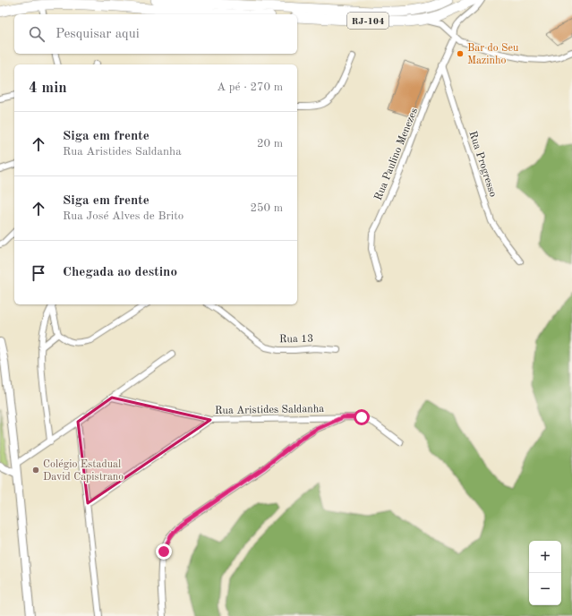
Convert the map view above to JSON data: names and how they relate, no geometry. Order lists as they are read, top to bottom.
{
  "streets": {
    "highway": ["RJ-104"],
    "street": [
      "Rua Paulino Menezes",
      "Rua Progresso",
      "Rua 13",
      "Rua Aristides Saldanha"
    ]
  },
  "crossings": [
    ["Rua Paulino Menezes", "Rua Progresso"]
  ],
  "places": ["Bar do Seu Mazinho", "Colégio Estadual David Capistrano"],
  "page": {
    "search": "Pesquisar aqui",
    "heading": ["4 min", "A pé · 270 m"],
    "list": [
      ["Siga em frente", "Rua Aristides Saldanha", "20 m"],
      ["Siga em frente", "Rua José Alves de Brito", "250 m"],
      "Chegada ao destino"
    ],
    "map_buttons": ["+", "−"]
  }
}
